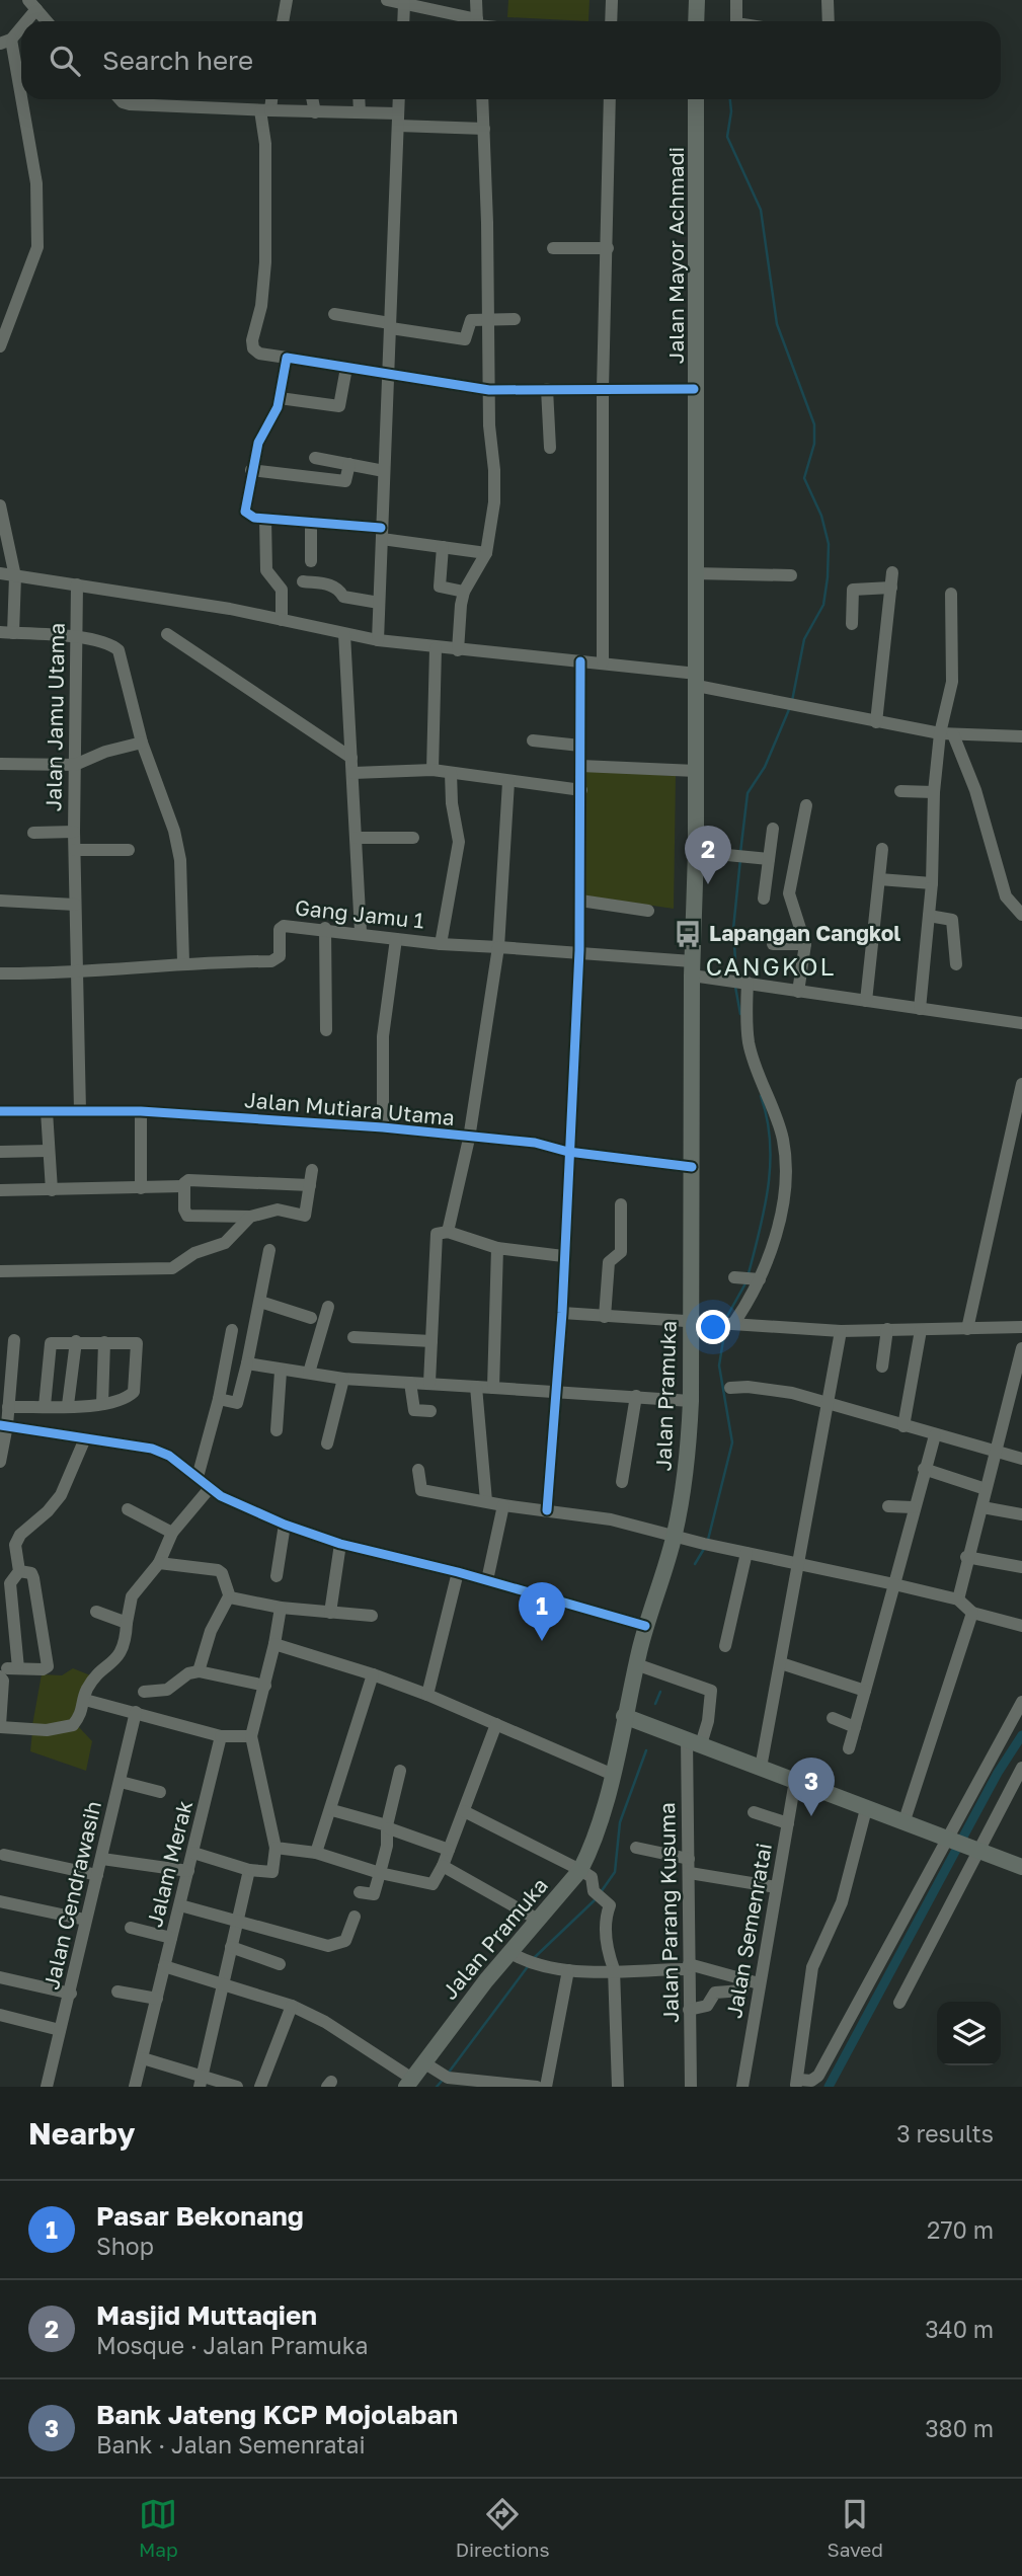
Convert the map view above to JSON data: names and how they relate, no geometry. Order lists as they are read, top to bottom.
{
  "streets": {
    "main road": ["Jalan Mayor Achmadi", "Jalan Pramuka"],
    "street": [
      "Jalan Jamu Utama",
      "Gang Jamu 1",
      "Jalan Mutiara Utama",
      "Jalam Merak",
      "Jalan Cendrawasih",
      "Jalan Parang Kusuma",
      "Jalan Semenratai"
    ]
  },
  "crossings": [
    ["Jalan Mayor Achmadi", "Jalan Pramuka"],
    ["Jalan Jamu Utama", "Gang Jamu 1"],
    ["Jalan Jamu Utama", "Jalan Mutiara Utama"],
    ["Gang Jamu 1", "Jalan Pramuka"],
    ["Jalan Mutiara Utama", "Jalan Pramuka"],
    ["Jalan Pramuka", "Jalan Parang Kusuma"]
  ],
  "districts": ["CANGKOL"],
  "places": {
    "bus stop": ["Lapangan Cangkol"]
  },
  "page": {
    "search": "Search here",
    "pins": ["2", "1", "3"],
    "heading": ["Nearby", "3 results"],
    "list": [
      {
        "mark": "1",
        "name": "Pasar Bekonang",
        "note": "Shop",
        "value": "270 m"
      },
      {
        "mark": "2",
        "name": "Masjid Muttaqien",
        "note": "Mosque · Jalan Pramuka",
        "value": "340 m"
      },
      {
        "mark": "3",
        "name": "Bank Jateng KCP Mojolaban",
        "note": "Bank · Jalan Semenratai",
        "value": "380 m"
      }
    ],
    "nav": ["Map", "Directions", "Saved"]
  }
}
